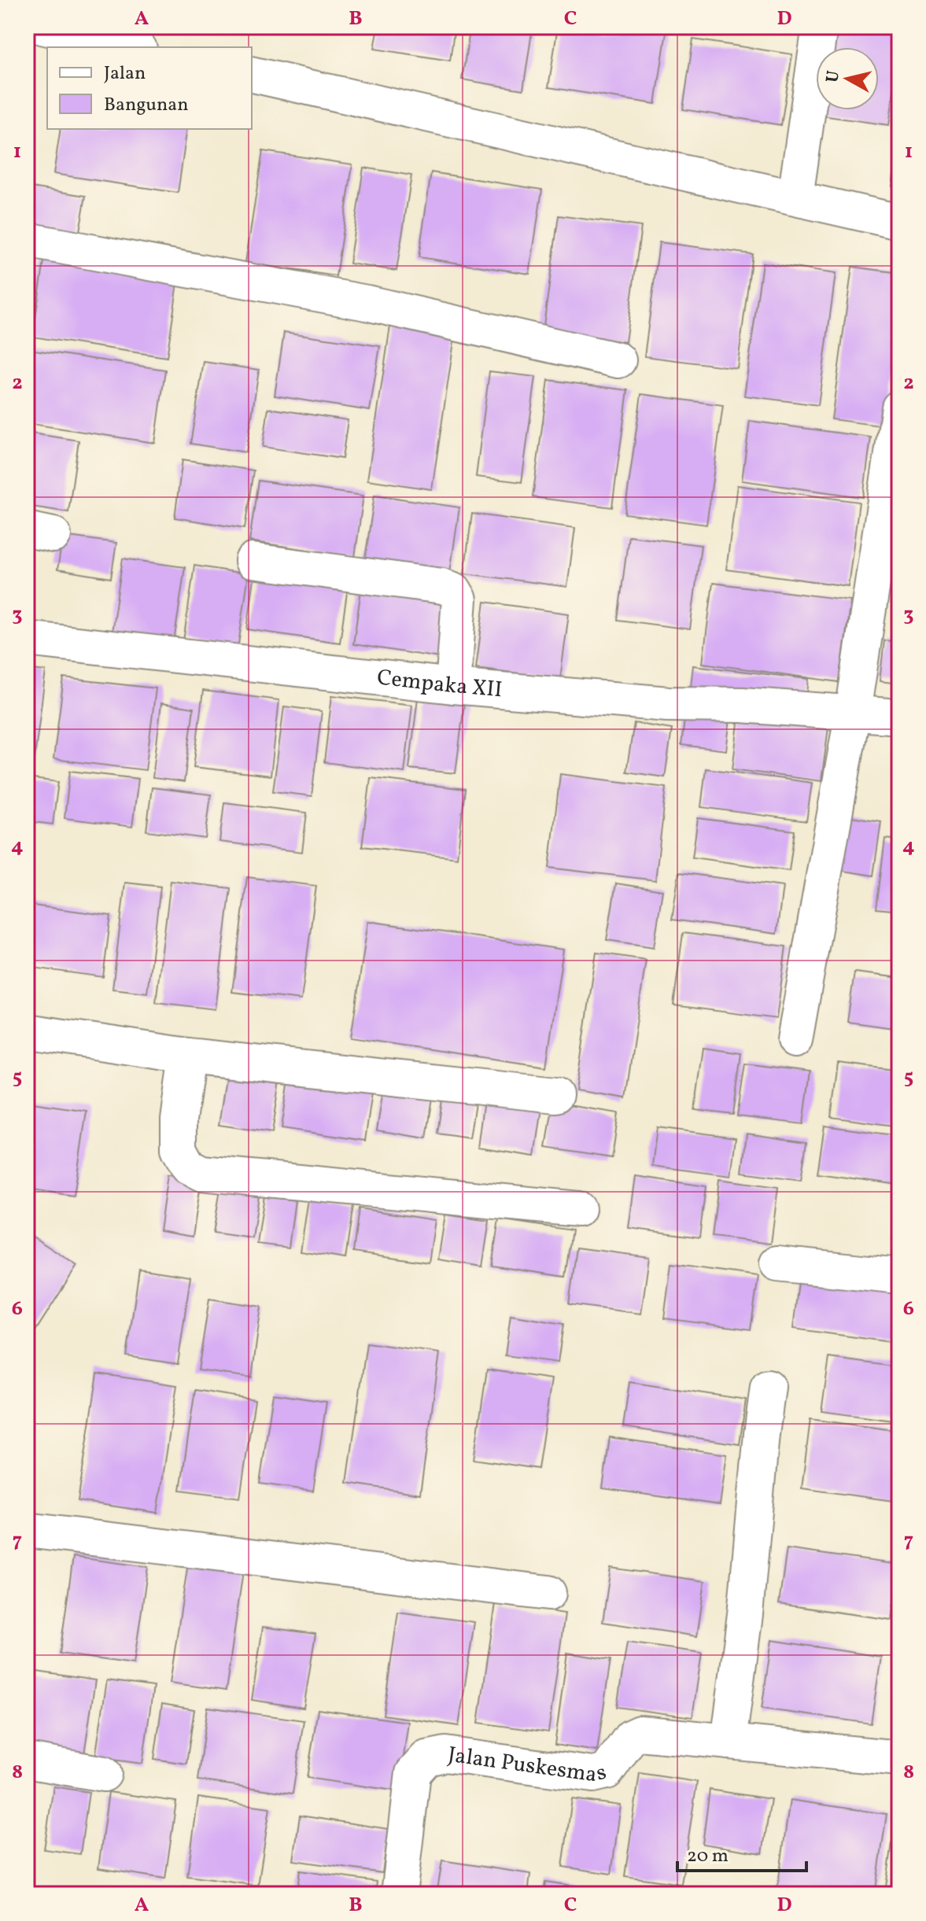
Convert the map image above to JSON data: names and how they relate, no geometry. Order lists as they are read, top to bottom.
{
  "streets": {
    "street": ["Cempaka XII", "Jalan Puskesmas"]
  },
  "legend": ["Jalan", "Bangunan"],
  "scale_bar": "20 m",
  "north": "left",
  "grid": {
    "columns": [
      "A",
      "B",
      "C",
      "D"
    ],
    "rows": [
      "1",
      "2",
      "3",
      "4",
      "5",
      "6",
      "7",
      "8"
    ]
  }
}
